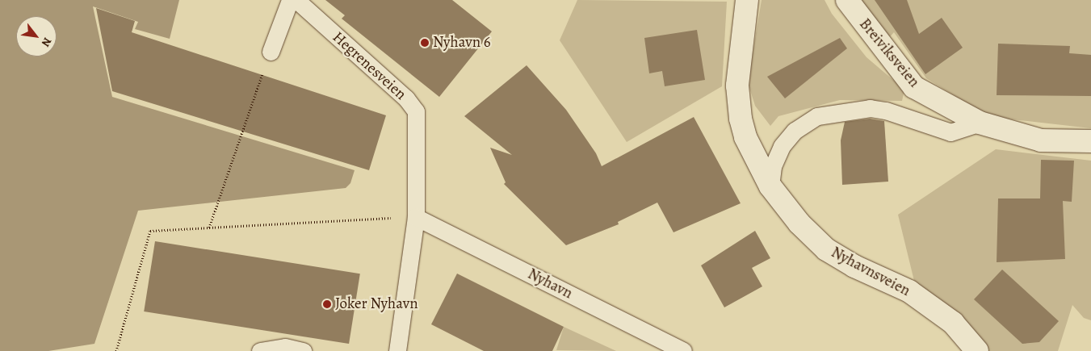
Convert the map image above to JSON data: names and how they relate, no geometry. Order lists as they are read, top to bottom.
{
  "streets": {
    "street": ["Breiviksveien", "Nyhavnsveien"],
    "lane": ["Hegrenesveien", "Nyhavn"]
  },
  "crossings": [
    ["Hegrenesveien", "Nyhavn"]
  ],
  "places": ["Nyhavn 6", "Joker Nyhavn"],
  "north": "bottom right"
}
